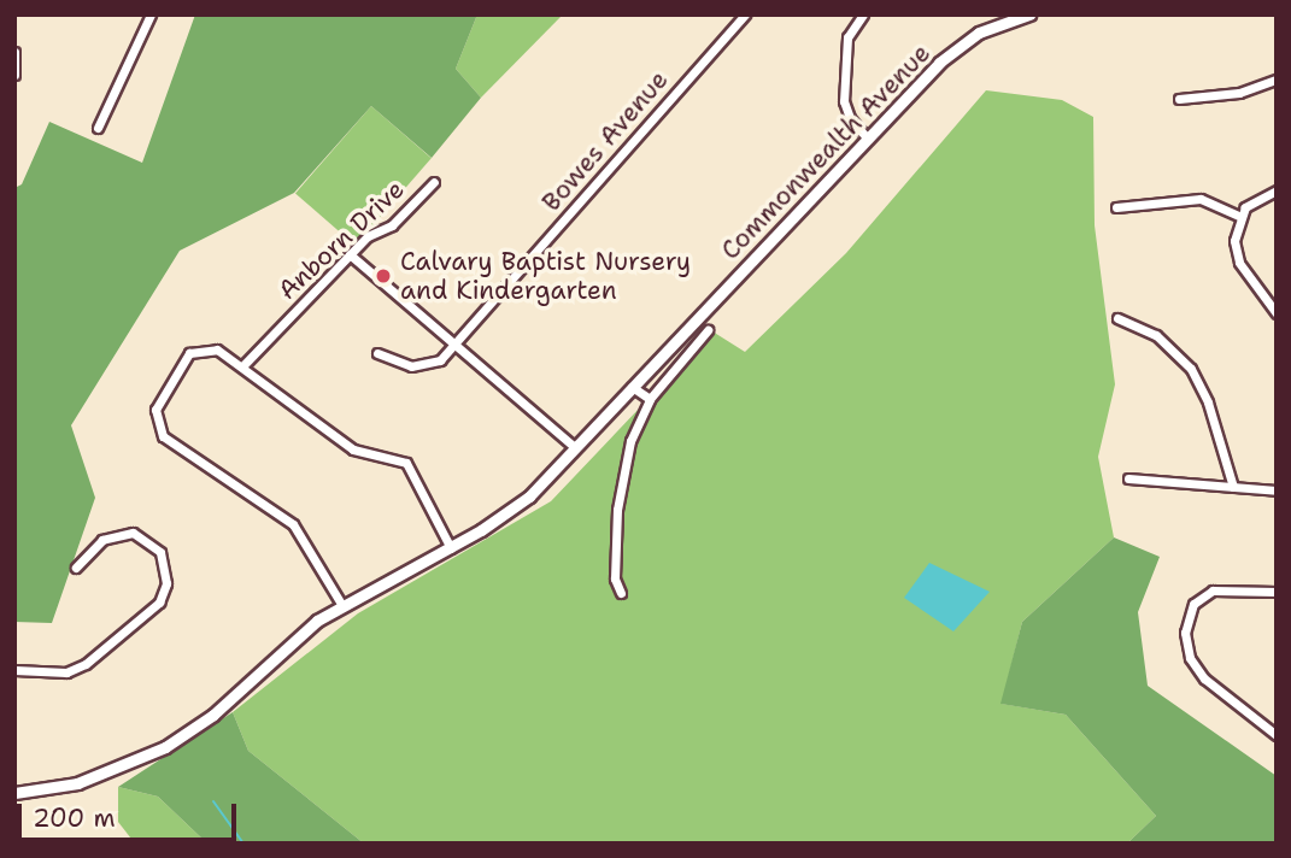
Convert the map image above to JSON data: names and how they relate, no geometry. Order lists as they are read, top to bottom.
{
  "streets": {
    "street": ["Bowes Avenue", "Commonwealth Avenue", "Anborn Drive"]
  },
  "places": ["Calvary Baptist Nursery and Kindergarten"],
  "scale_bar": "200 m"
}
